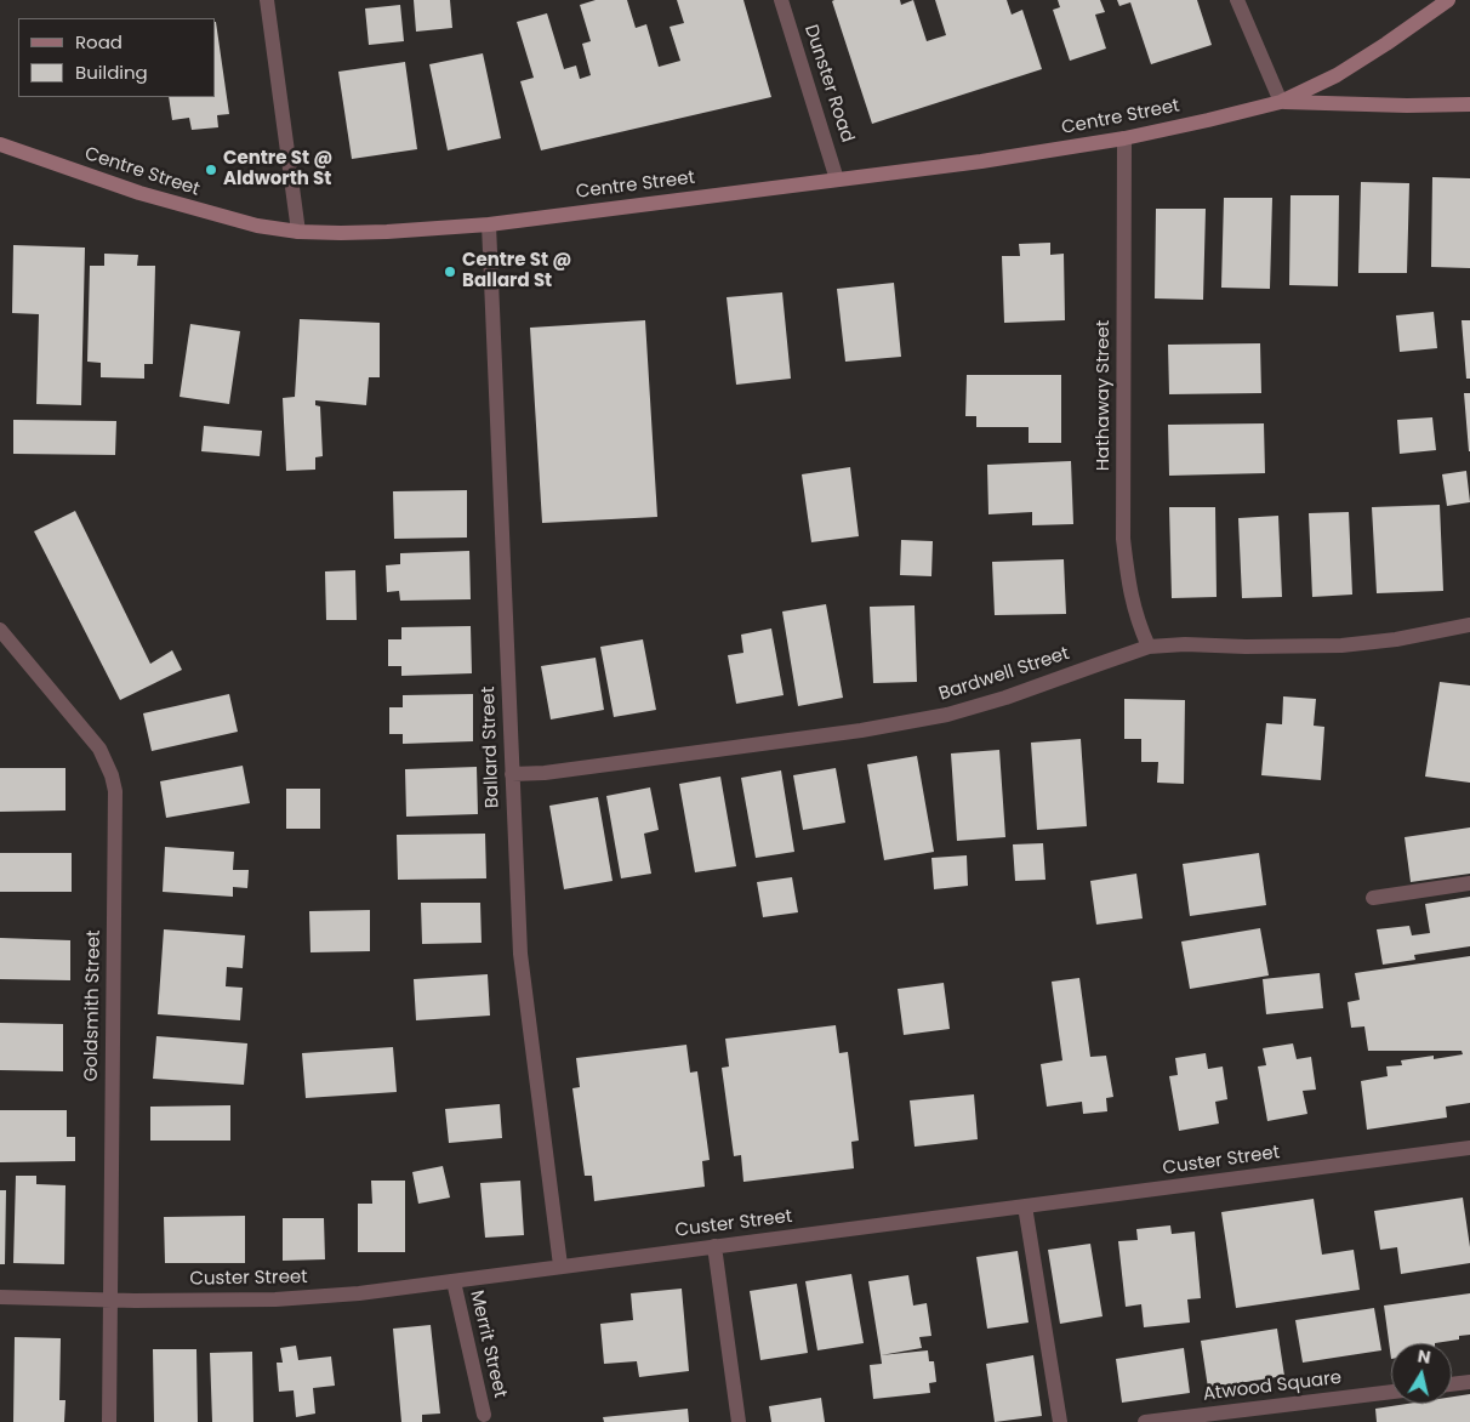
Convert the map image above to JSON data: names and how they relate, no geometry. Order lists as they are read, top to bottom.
{
  "streets": {
    "main road": ["Centre Street"],
    "street": [
      "Dunster Road",
      "Hathaway Street",
      "Bardwell Street",
      "Ballard Street",
      "Goldsmith Street",
      "Custer Street",
      "Merrit Street",
      "Atwood Square"
    ]
  },
  "crossings": [
    ["Dunster Road", "Centre Street"],
    ["Centre Street", "Hathaway Street"],
    ["Centre Street", "Ballard Street"],
    ["Hathaway Street", "Bardwell Street"],
    ["Bardwell Street", "Ballard Street"],
    ["Ballard Street", "Custer Street"],
    ["Goldsmith Street", "Custer Street"],
    ["Custer Street", "Merrit Street"]
  ],
  "places": ["Centre St @ Aldworth St", "Centre St @ Ballard St"],
  "legend": ["Road", "Building"],
  "north": "top"
}
